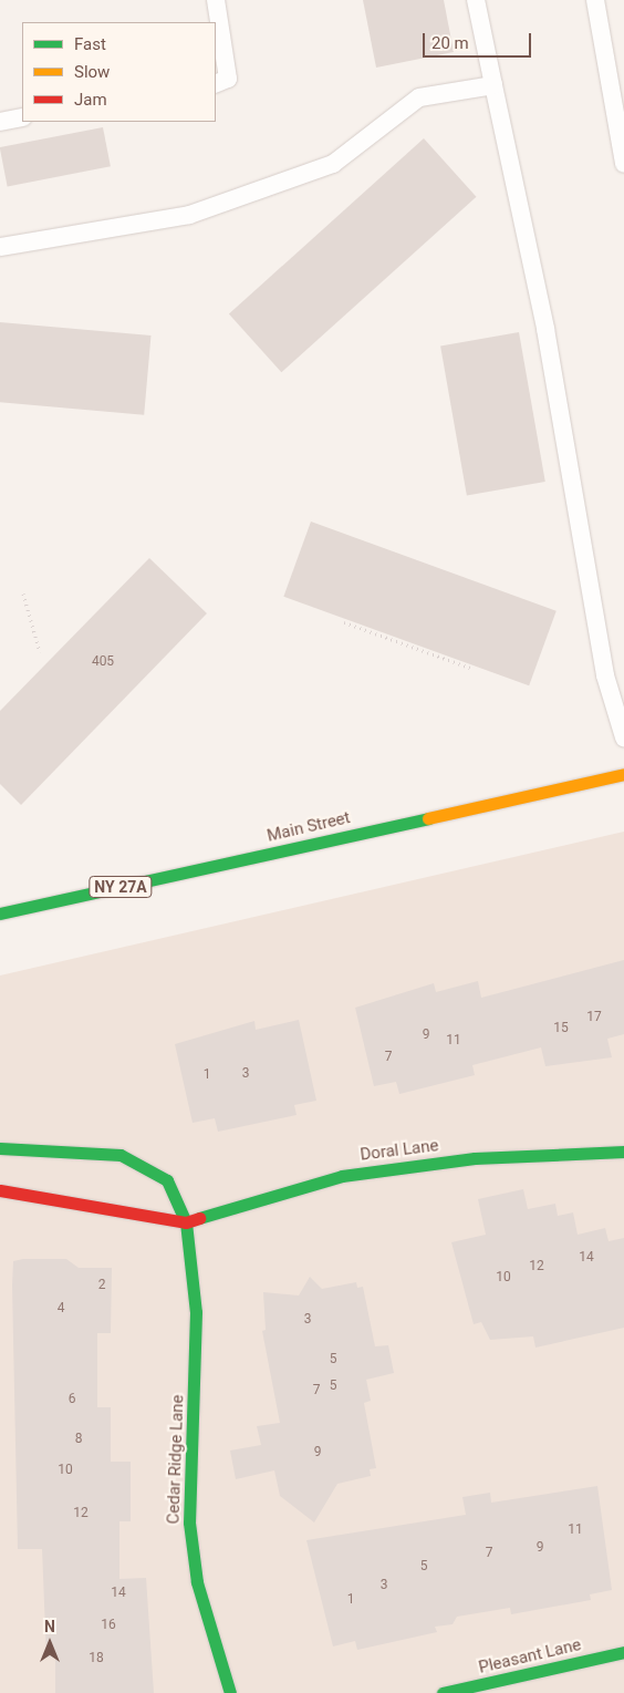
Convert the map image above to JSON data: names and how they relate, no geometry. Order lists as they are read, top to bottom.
{
  "streets": {
    "street": [
      "Main Street",
      "NY 27A",
      "Doral Lane",
      "Cedar Ridge Lane",
      "Pleasant Lane"
    ]
  },
  "crossings": [
    ["Doral Lane", "Cedar Ridge Lane"]
  ],
  "house_numbers": [
    "405",
    "17",
    "15",
    "9",
    "11",
    "7",
    "3",
    "1",
    "14",
    "12",
    "10",
    "2",
    "4",
    "3",
    "5",
    "5",
    "7",
    "6",
    "8",
    "9",
    "10",
    "12",
    "11",
    "9",
    "7",
    "5",
    "3",
    "14",
    "1",
    "16",
    "18"
  ],
  "legend": ["Fast", "Slow", "Jam"],
  "scale_bar": "20 m",
  "north": "top"
}
